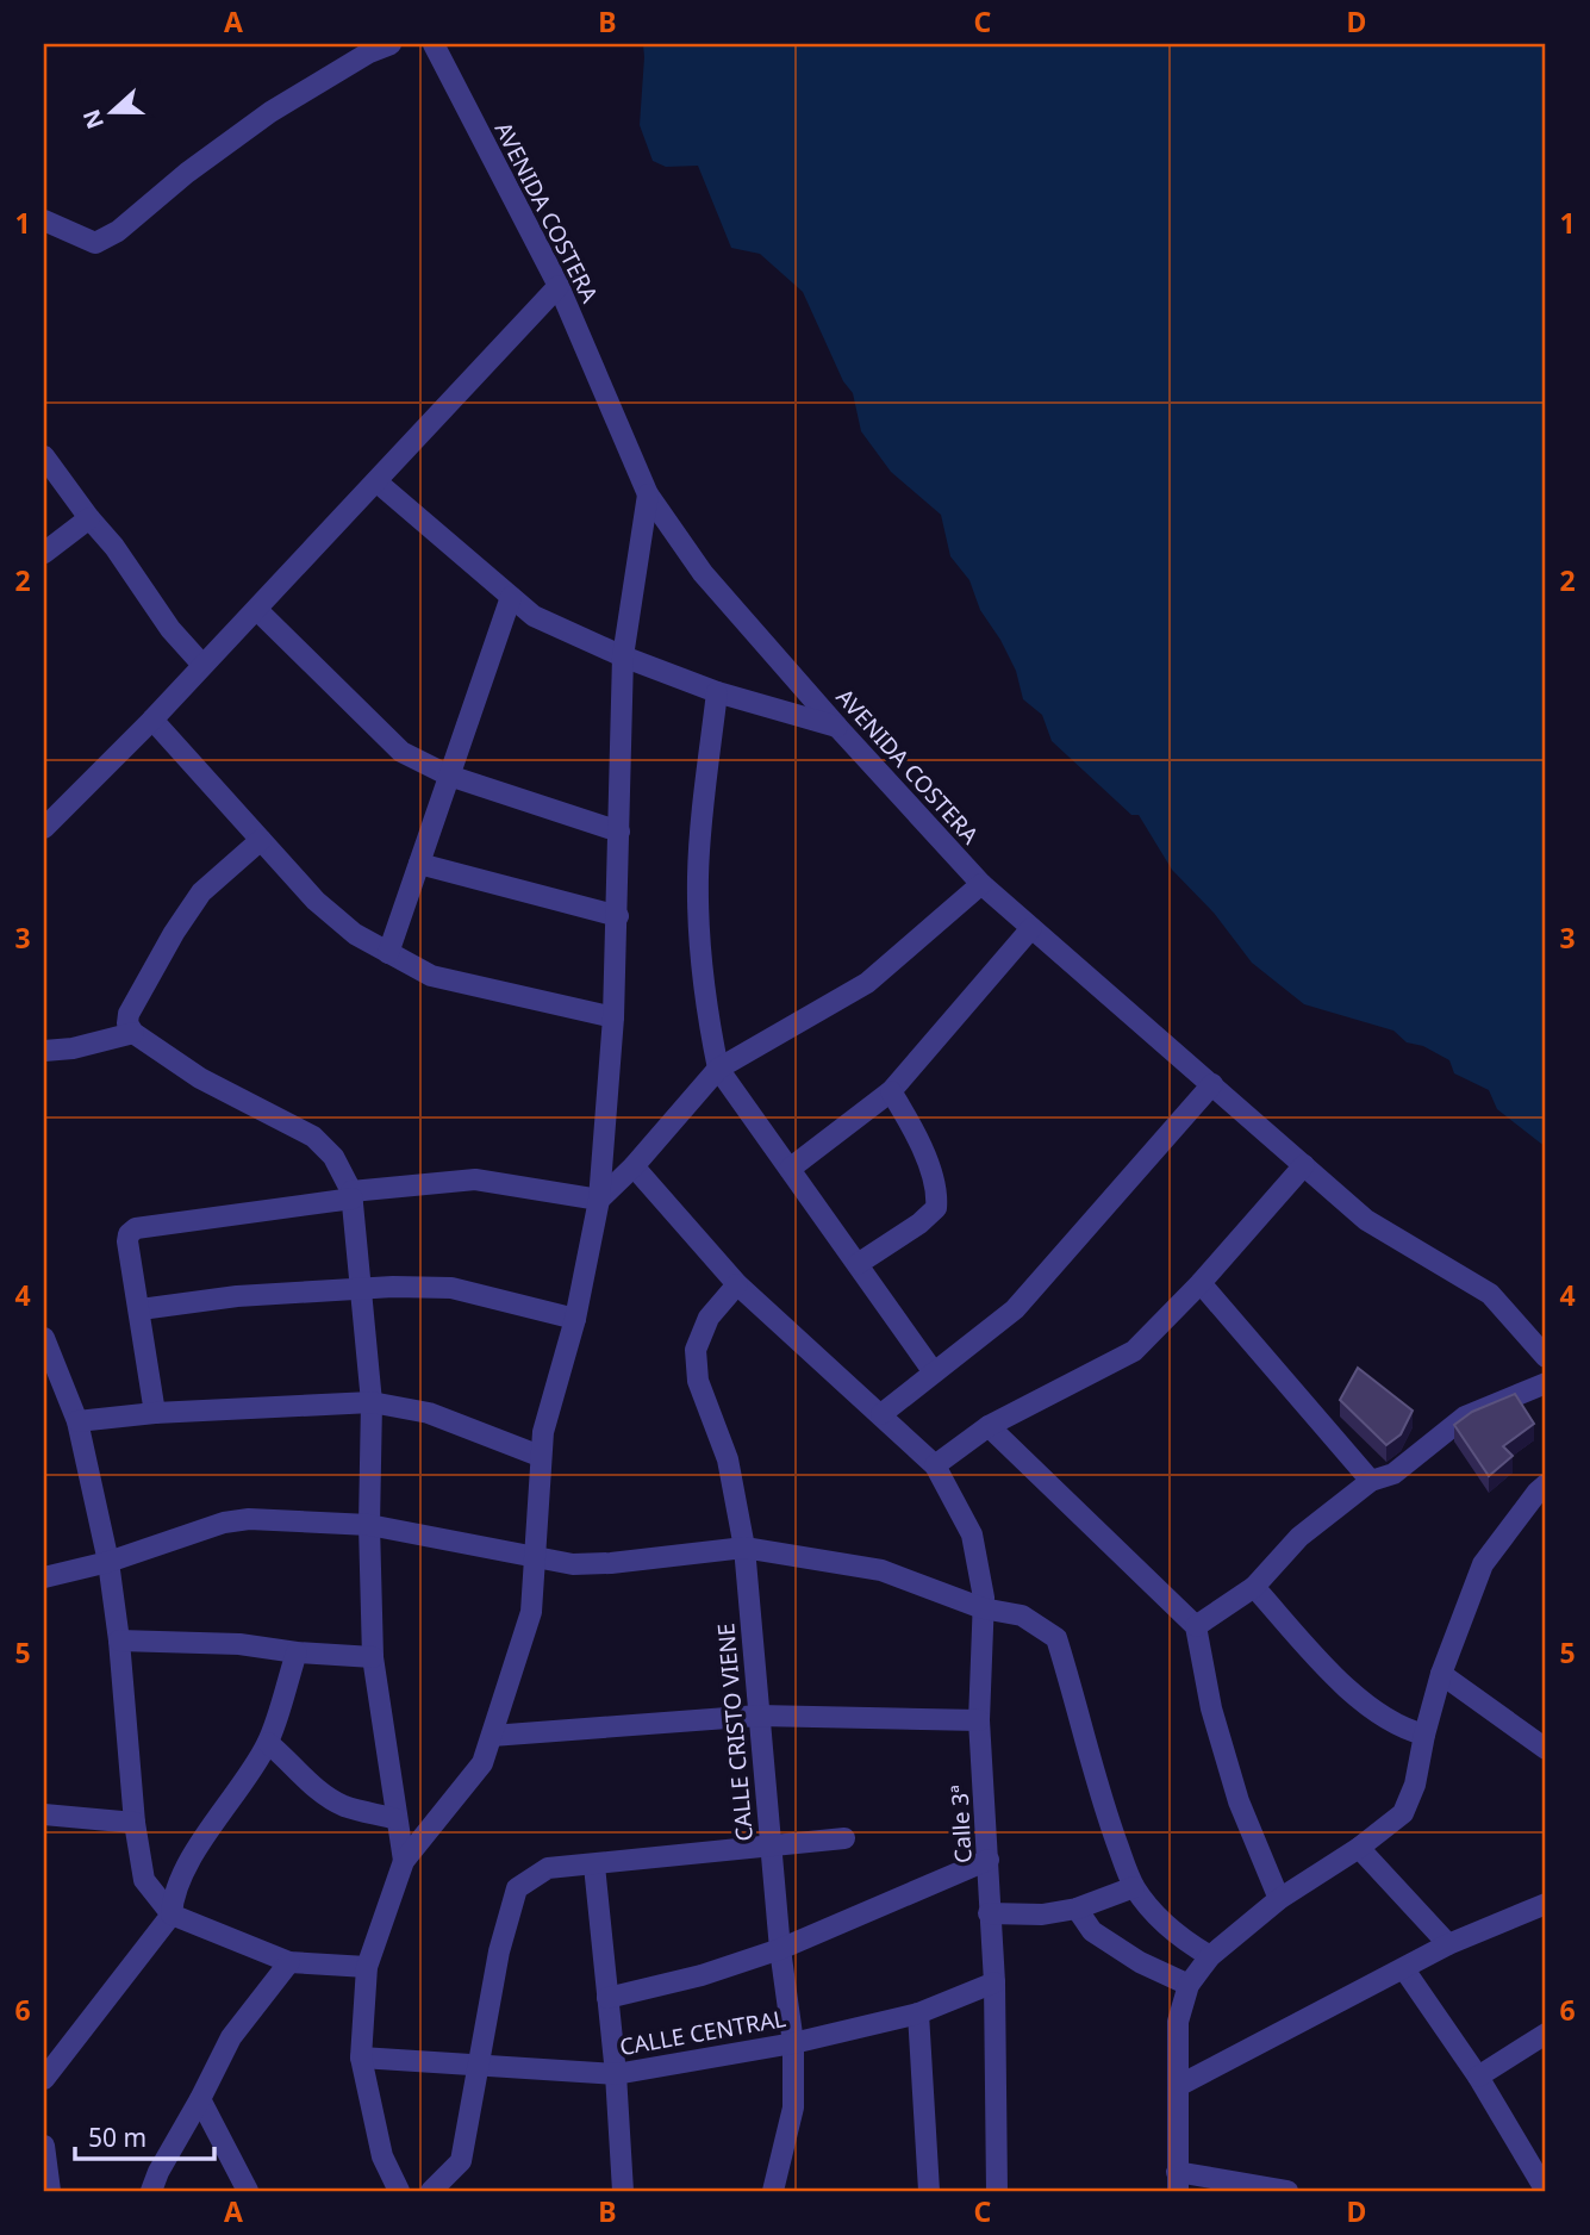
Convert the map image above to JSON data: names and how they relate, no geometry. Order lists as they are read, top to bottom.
{
  "streets": {
    "street": [
      "AVENIDA COSTERA",
      "CALLE CRISTO VIENE",
      "Calle 3ª",
      "CALLE CENTRAL"
    ]
  },
  "crossings": [
    ["CALLE CRISTO VIENE", "Calle 3ª"],
    ["CALLE CRISTO VIENE", "CALLE CENTRAL"],
    ["Calle 3ª", "CALLE CENTRAL"]
  ],
  "scale_bar": "50 m",
  "north": "left",
  "grid": {
    "columns": [
      "A",
      "B",
      "C",
      "D"
    ],
    "rows": [
      "1",
      "2",
      "3",
      "4",
      "5",
      "6"
    ]
  }
}
